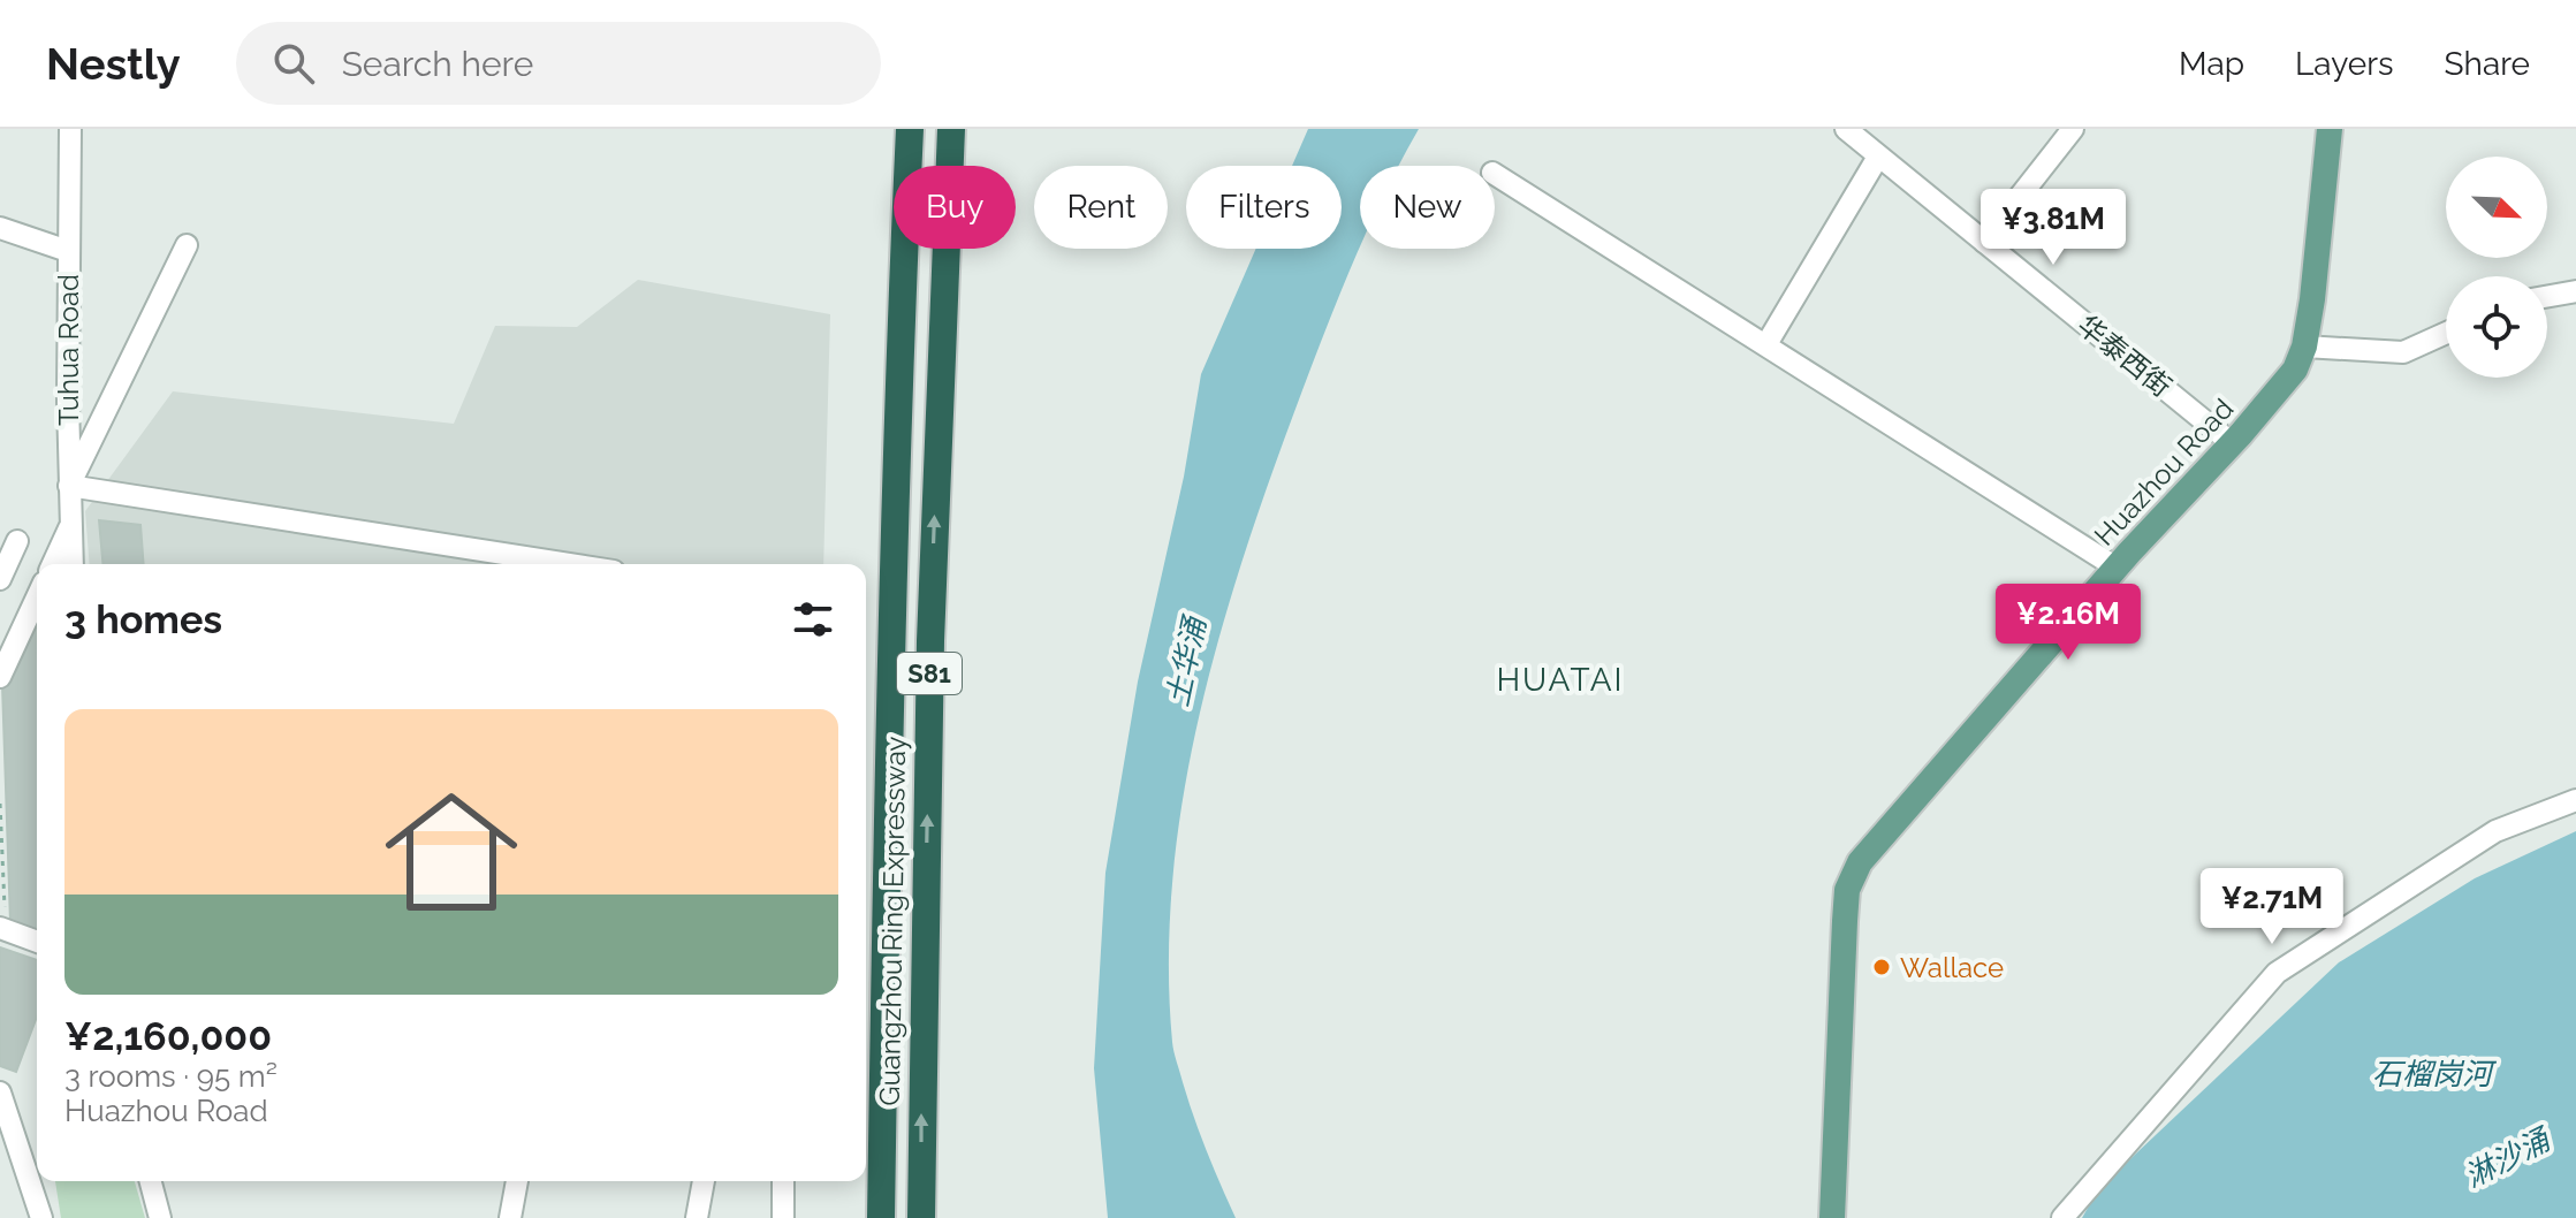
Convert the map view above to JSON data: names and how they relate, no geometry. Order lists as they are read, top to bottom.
{
  "streets": {
    "highway": ["S81", "Guangzhou Ring Expressway"],
    "main road": ["Huazhou Road"],
    "street": ["Tuhua Road", "华泰西街"]
  },
  "crossings": [
    ["华泰西街", "Huazhou Road"]
  ],
  "districts": ["HUATAI"],
  "water": ["土华涌", "石榴岗河", "淋沙涌"],
  "places": ["Wallace"],
  "north": "bottom right",
  "page": {
    "header": "Nestly",
    "search": "Search here",
    "nav": ["Map", "Layers", "Share"],
    "chip": [
      "Buy",
      "Rent",
      "Filters",
      "New"
    ],
    "price": ["¥3.81M", "¥2.16M", "¥2.71M"],
    "heading": "3 homes",
    "list": [
      {
        "name": "¥2,160,000",
        "note": "3 rooms · 95 m² · Huazhou Road"
      }
    ]
  }
}
